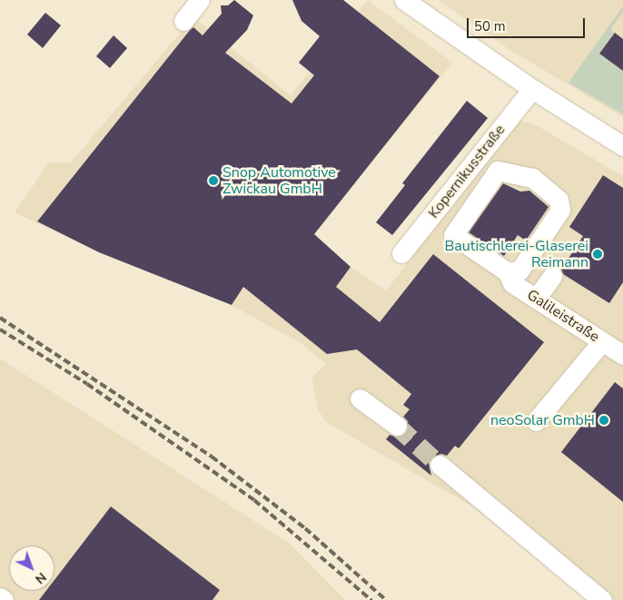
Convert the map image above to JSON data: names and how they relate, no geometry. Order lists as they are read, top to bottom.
{
  "streets": {
    "street": ["Kopernikusstraße", "Galileistraße"]
  },
  "places": ["Snop Automotive Zwickau GmbH", "Bautischlerei-Glaserei Reimann", "neoSolar GmbH"],
  "scale_bar": "50 m",
  "north": "bottom right"
}
